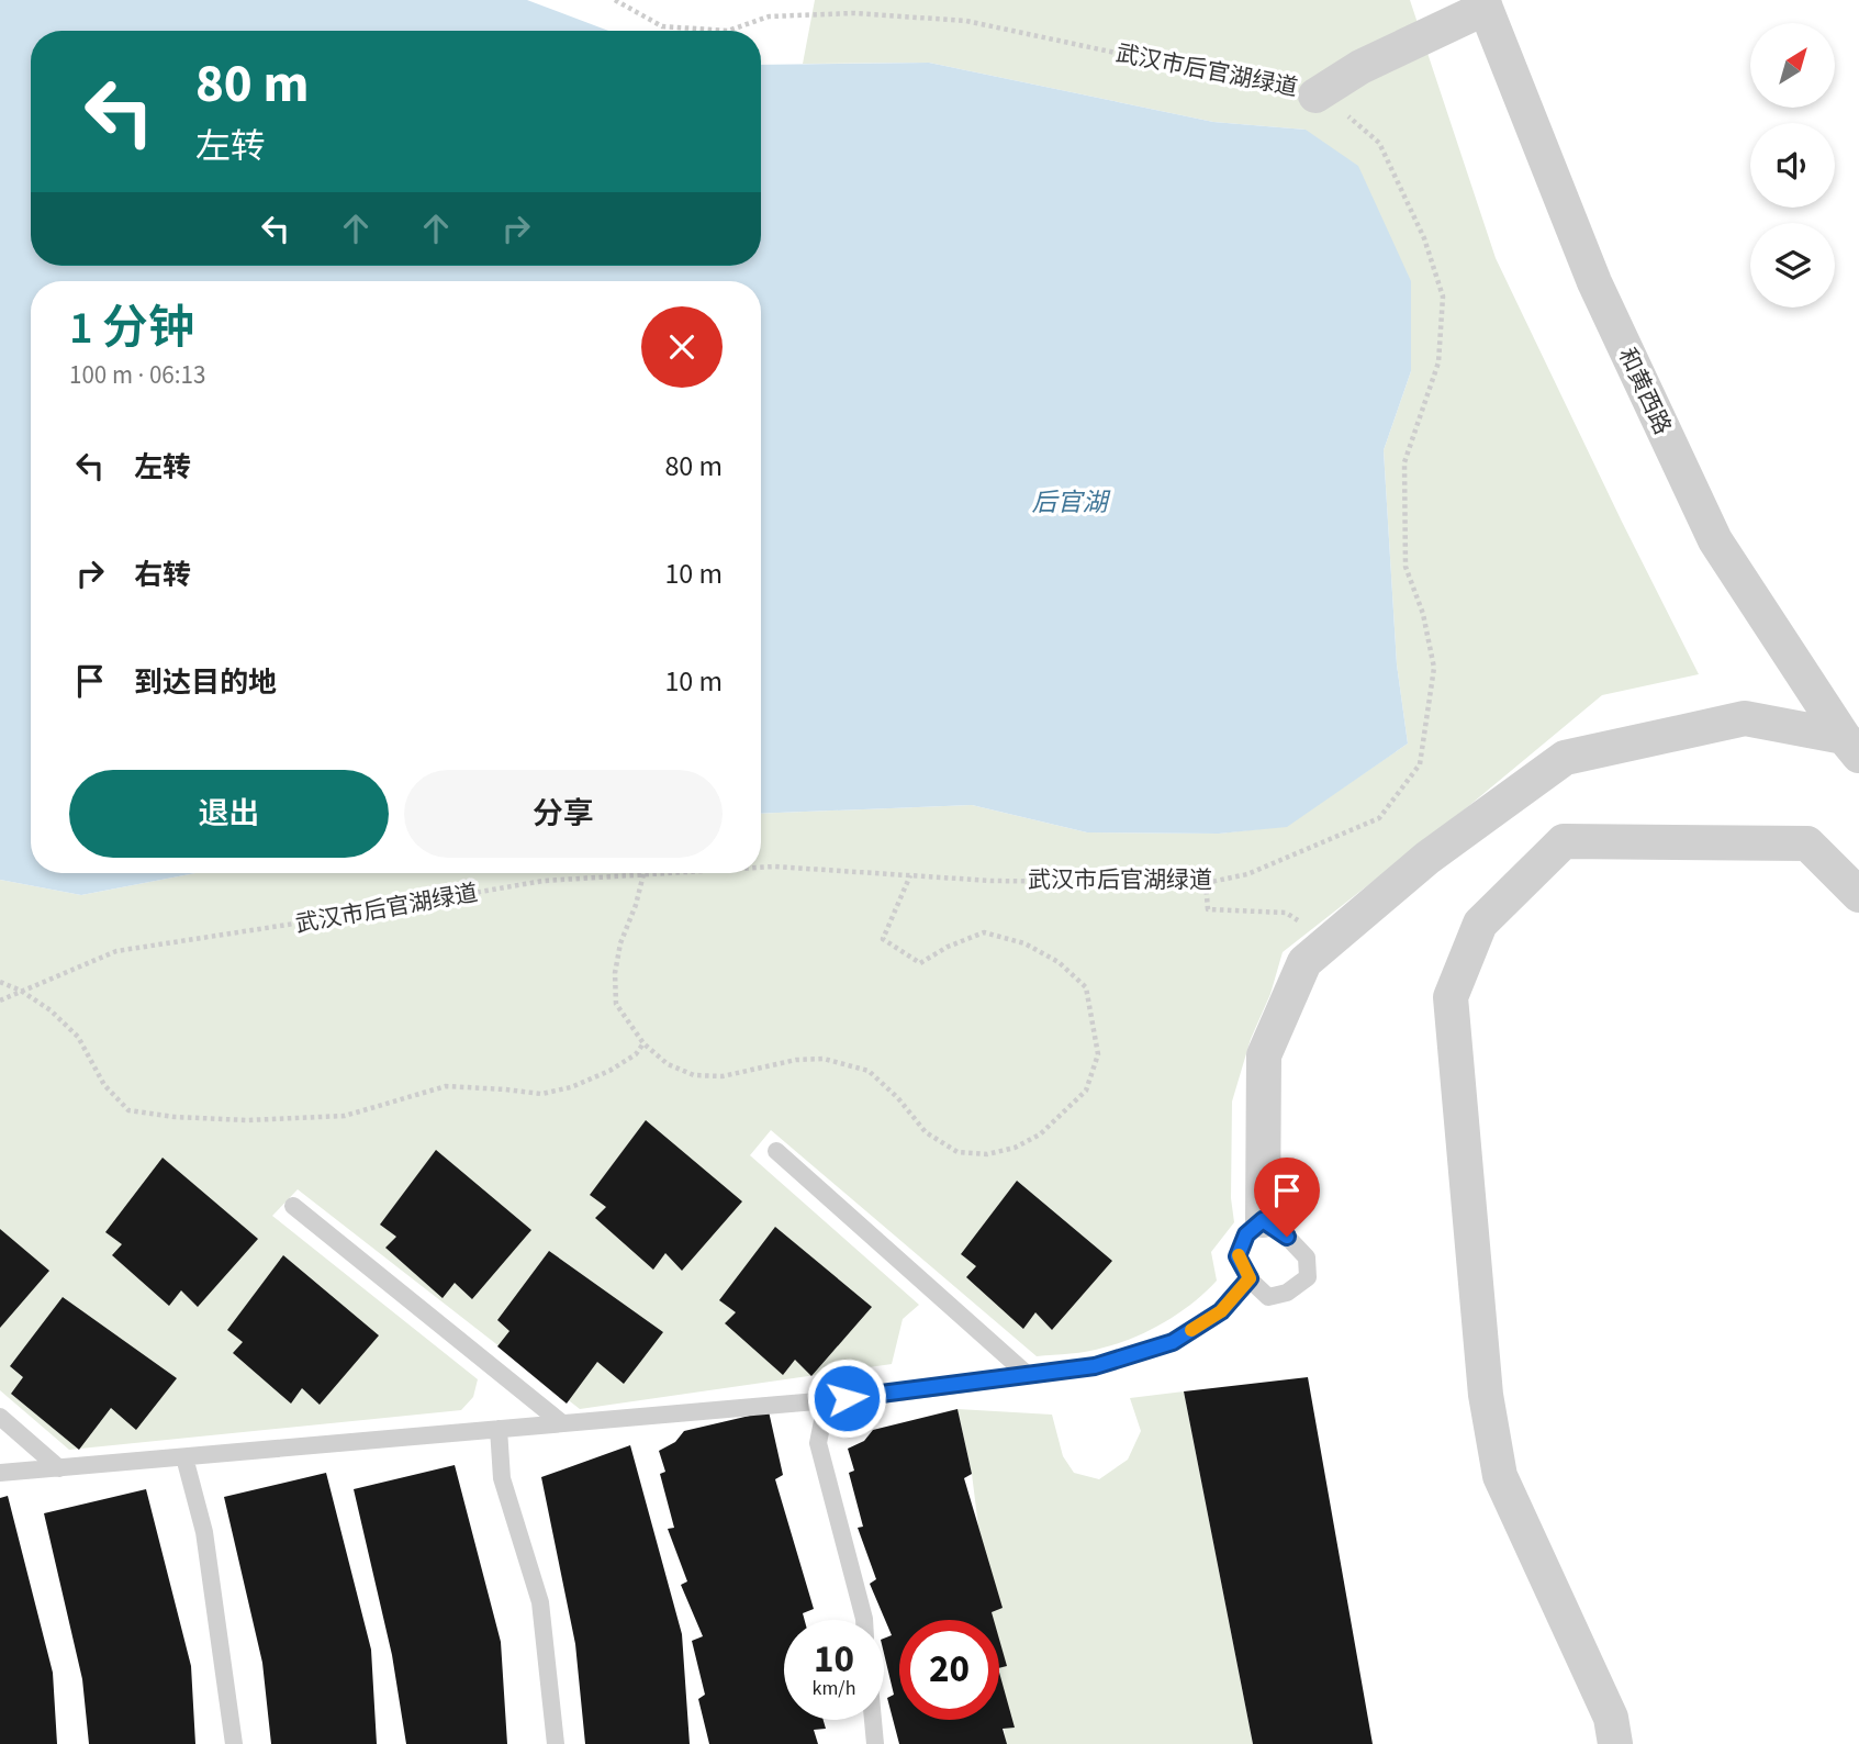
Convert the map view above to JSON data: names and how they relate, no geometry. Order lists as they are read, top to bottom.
{
  "streets": {
    "street": ["和黄西路"],
    "path": ["武汉市后官湖绿道"]
  },
  "water": ["后官湖"],
  "north": "top right",
  "page": {
    "turn": ["80 m", "左转"],
    "heading": ["1 分钟", "100 m · 06:13"],
    "list": [
      {
        "name": "左转",
        "value": "80 m"
      },
      {
        "name": "右转",
        "value": "10 m"
      },
      {
        "name": "到达目的地",
        "value": "10 m"
      }
    ],
    "buttons": ["退出", "分享"],
    "speed": "10 km/h",
    "limit": "20"
  }
}
